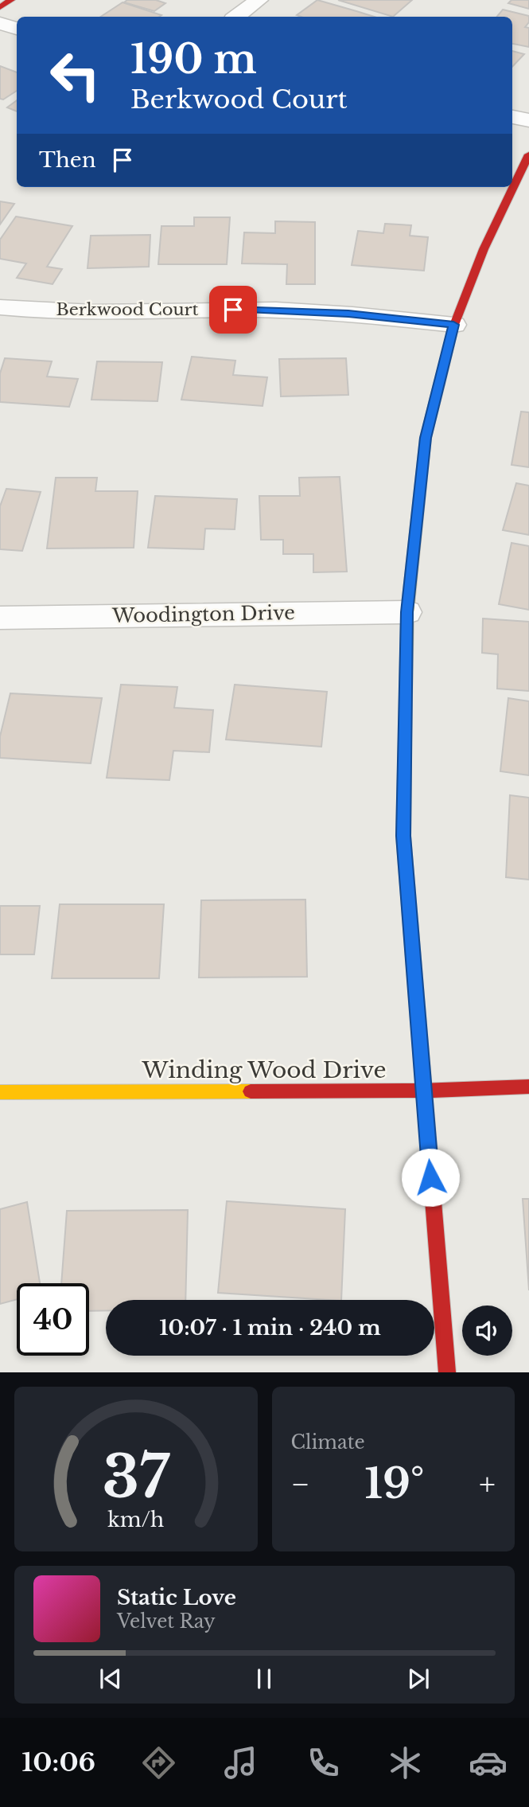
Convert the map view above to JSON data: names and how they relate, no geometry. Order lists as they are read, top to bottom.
{
  "streets": {
    "street": ["Berkwood Court", "Woodington Drive", "Winding Wood Drive"]
  },
  "page": {
    "turn": ["190 m", "Berkwood Court"],
    "then": "Then",
    "limit": "40",
    "trip": "10:07 · 1 min · 240 m",
    "tile": "Climate",
    "heat": ["−", "19°", "+"],
    "song": ["Static Love", "Velvet Ray"],
    "tabs": "10:06",
    "gauge": ["37", "km/h"]
  }
}
